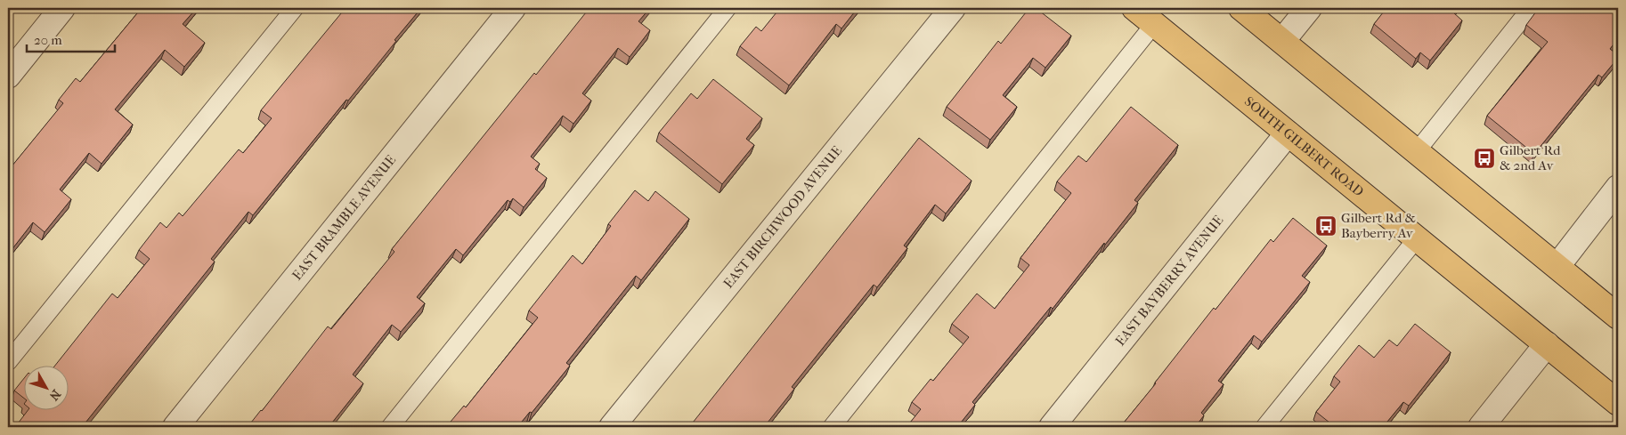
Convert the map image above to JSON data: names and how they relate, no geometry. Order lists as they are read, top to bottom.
{
  "streets": {
    "main road": ["SOUTH GILBERT ROAD"],
    "street": ["EAST BRAMBLE AVENUE", "EAST BIRCHWOOD AVENUE", "EAST BAYBERRY AVENUE"]
  },
  "crossings": [
    ["SOUTH GILBERT ROAD", "EAST BAYBERRY AVENUE"]
  ],
  "places": {
    "bus stop": ["Gilbert Rd & 2nd Av", "Gilbert Rd & Bayberry Av"]
  },
  "scale_bar": "20 m",
  "north": "bottom right"
}
